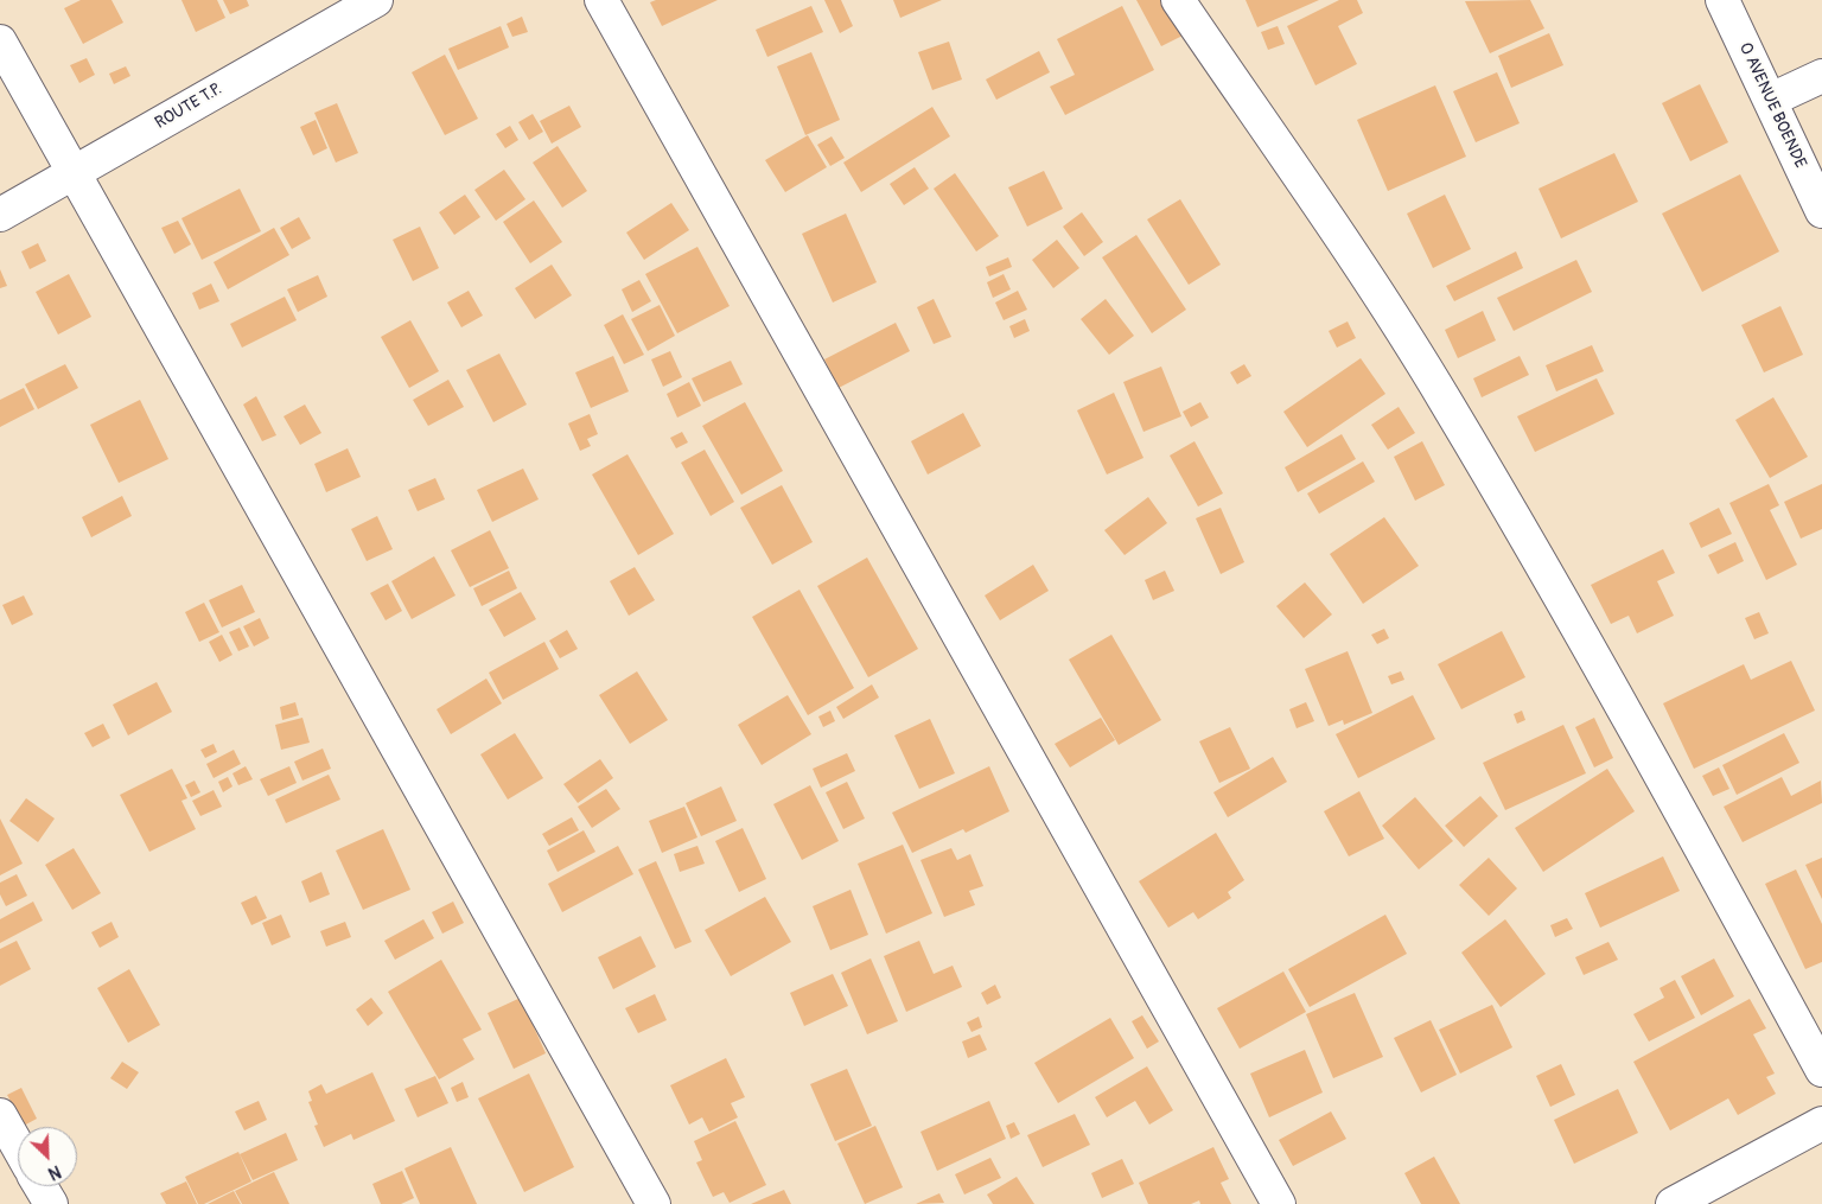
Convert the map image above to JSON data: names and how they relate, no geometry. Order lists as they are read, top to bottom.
{
  "streets": {
    "street": ["0 AVENUE BOENDE", "ROUTE T.P."]
  },
  "north": "bottom right"
}
